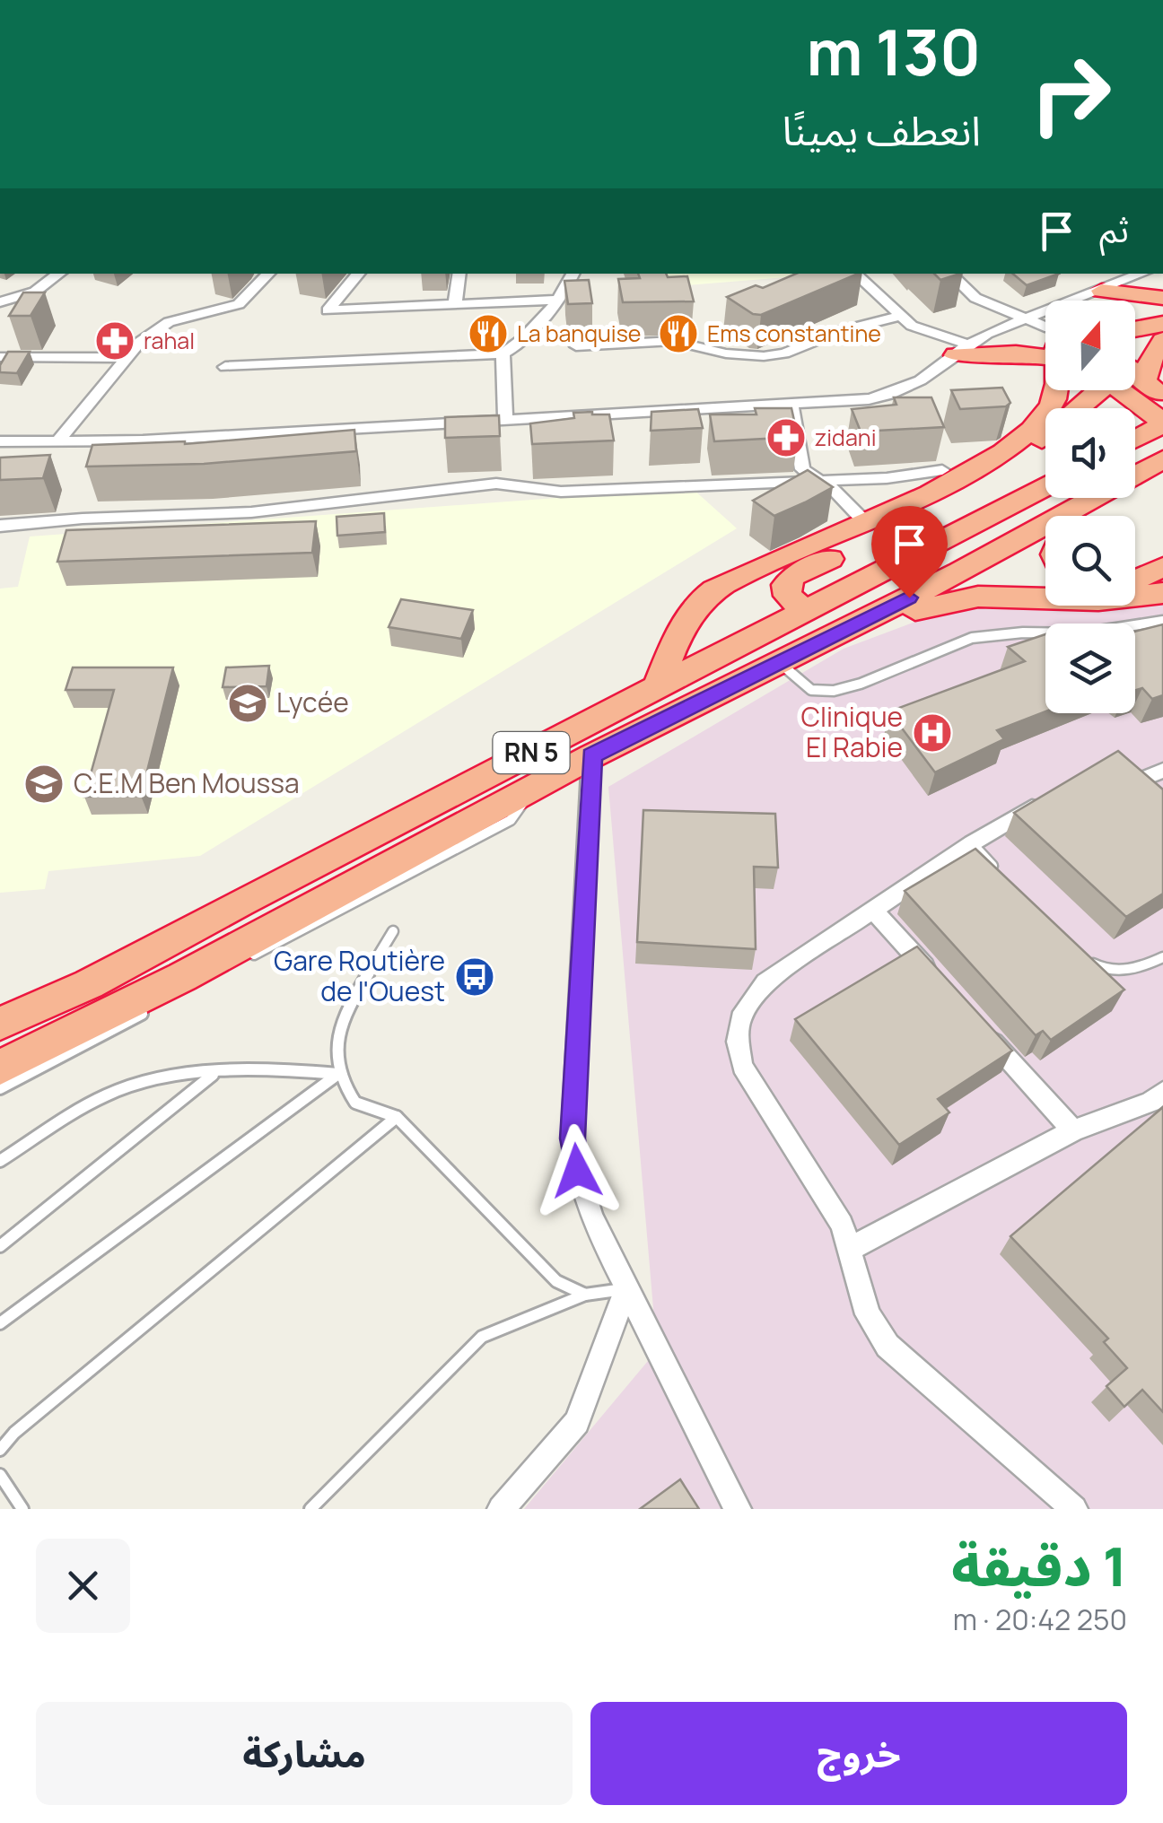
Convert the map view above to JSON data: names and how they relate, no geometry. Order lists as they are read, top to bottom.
{
  "streets": {
    "highway": ["RN 5"]
  },
  "places": {
    "restaurant": ["La banquise", "Ems constantine"],
    "pharmacy": ["rahal", "zidani"],
    "school or university": ["Lycée", "C.E.M Ben Moussa"],
    "hospital": ["Clinique El Rabie"],
    "bus stop": ["Gare Routière de l'Ouest"]
  },
  "north": "top",
  "page": {
    "turn": ["130 m", "انعطف يمينًا"],
    "then": "ثم",
    "heading": ["1 دقيقة", "250 m · 20:42"],
    "buttons": ["خروج", "مشاركة"]
  }
}
